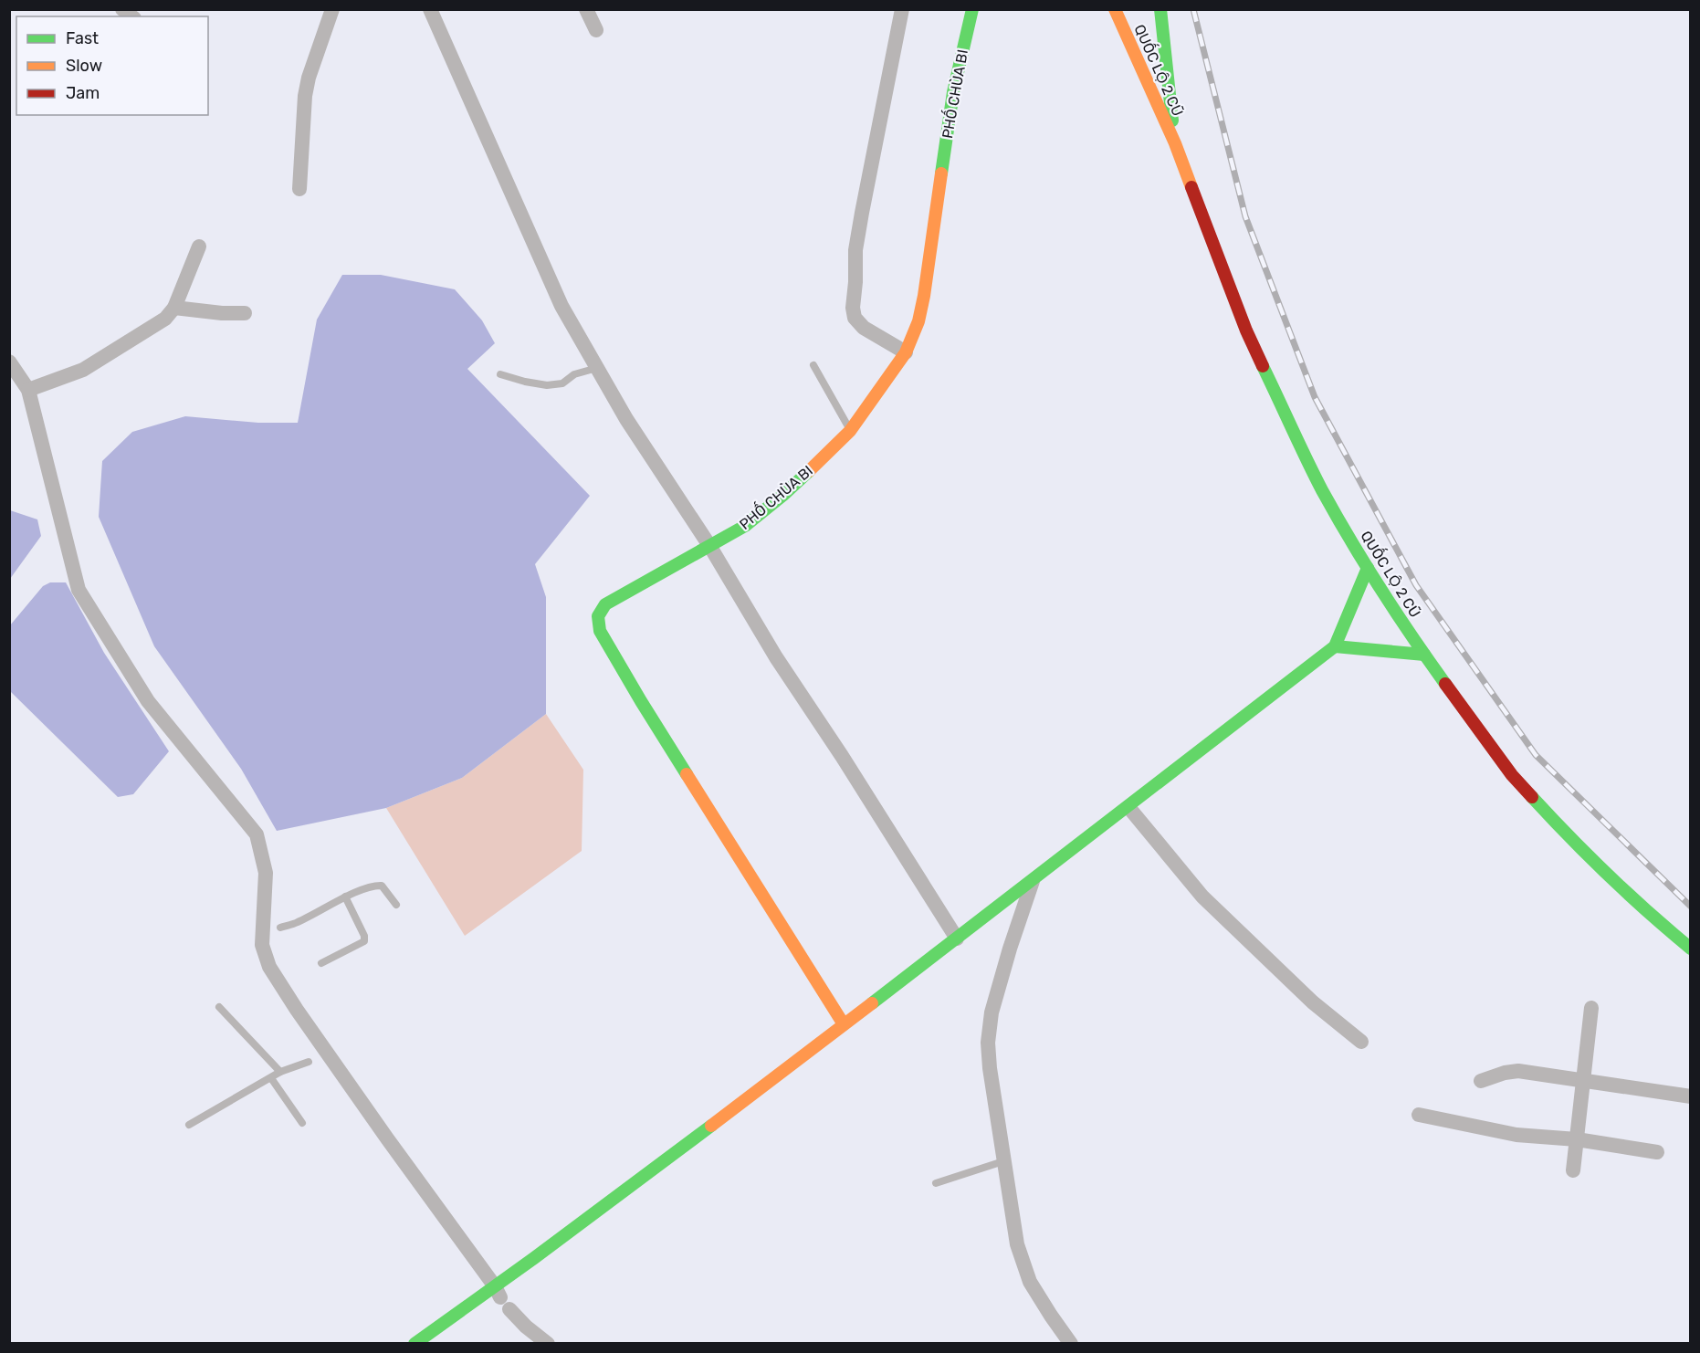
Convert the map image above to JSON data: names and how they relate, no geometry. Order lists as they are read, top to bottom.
{
  "streets": {
    "street": ["QUỐC LỘ 2 CŨ", "PHỐ CHÙA BI"]
  },
  "legend": ["Fast", "Slow", "Jam"]
}
